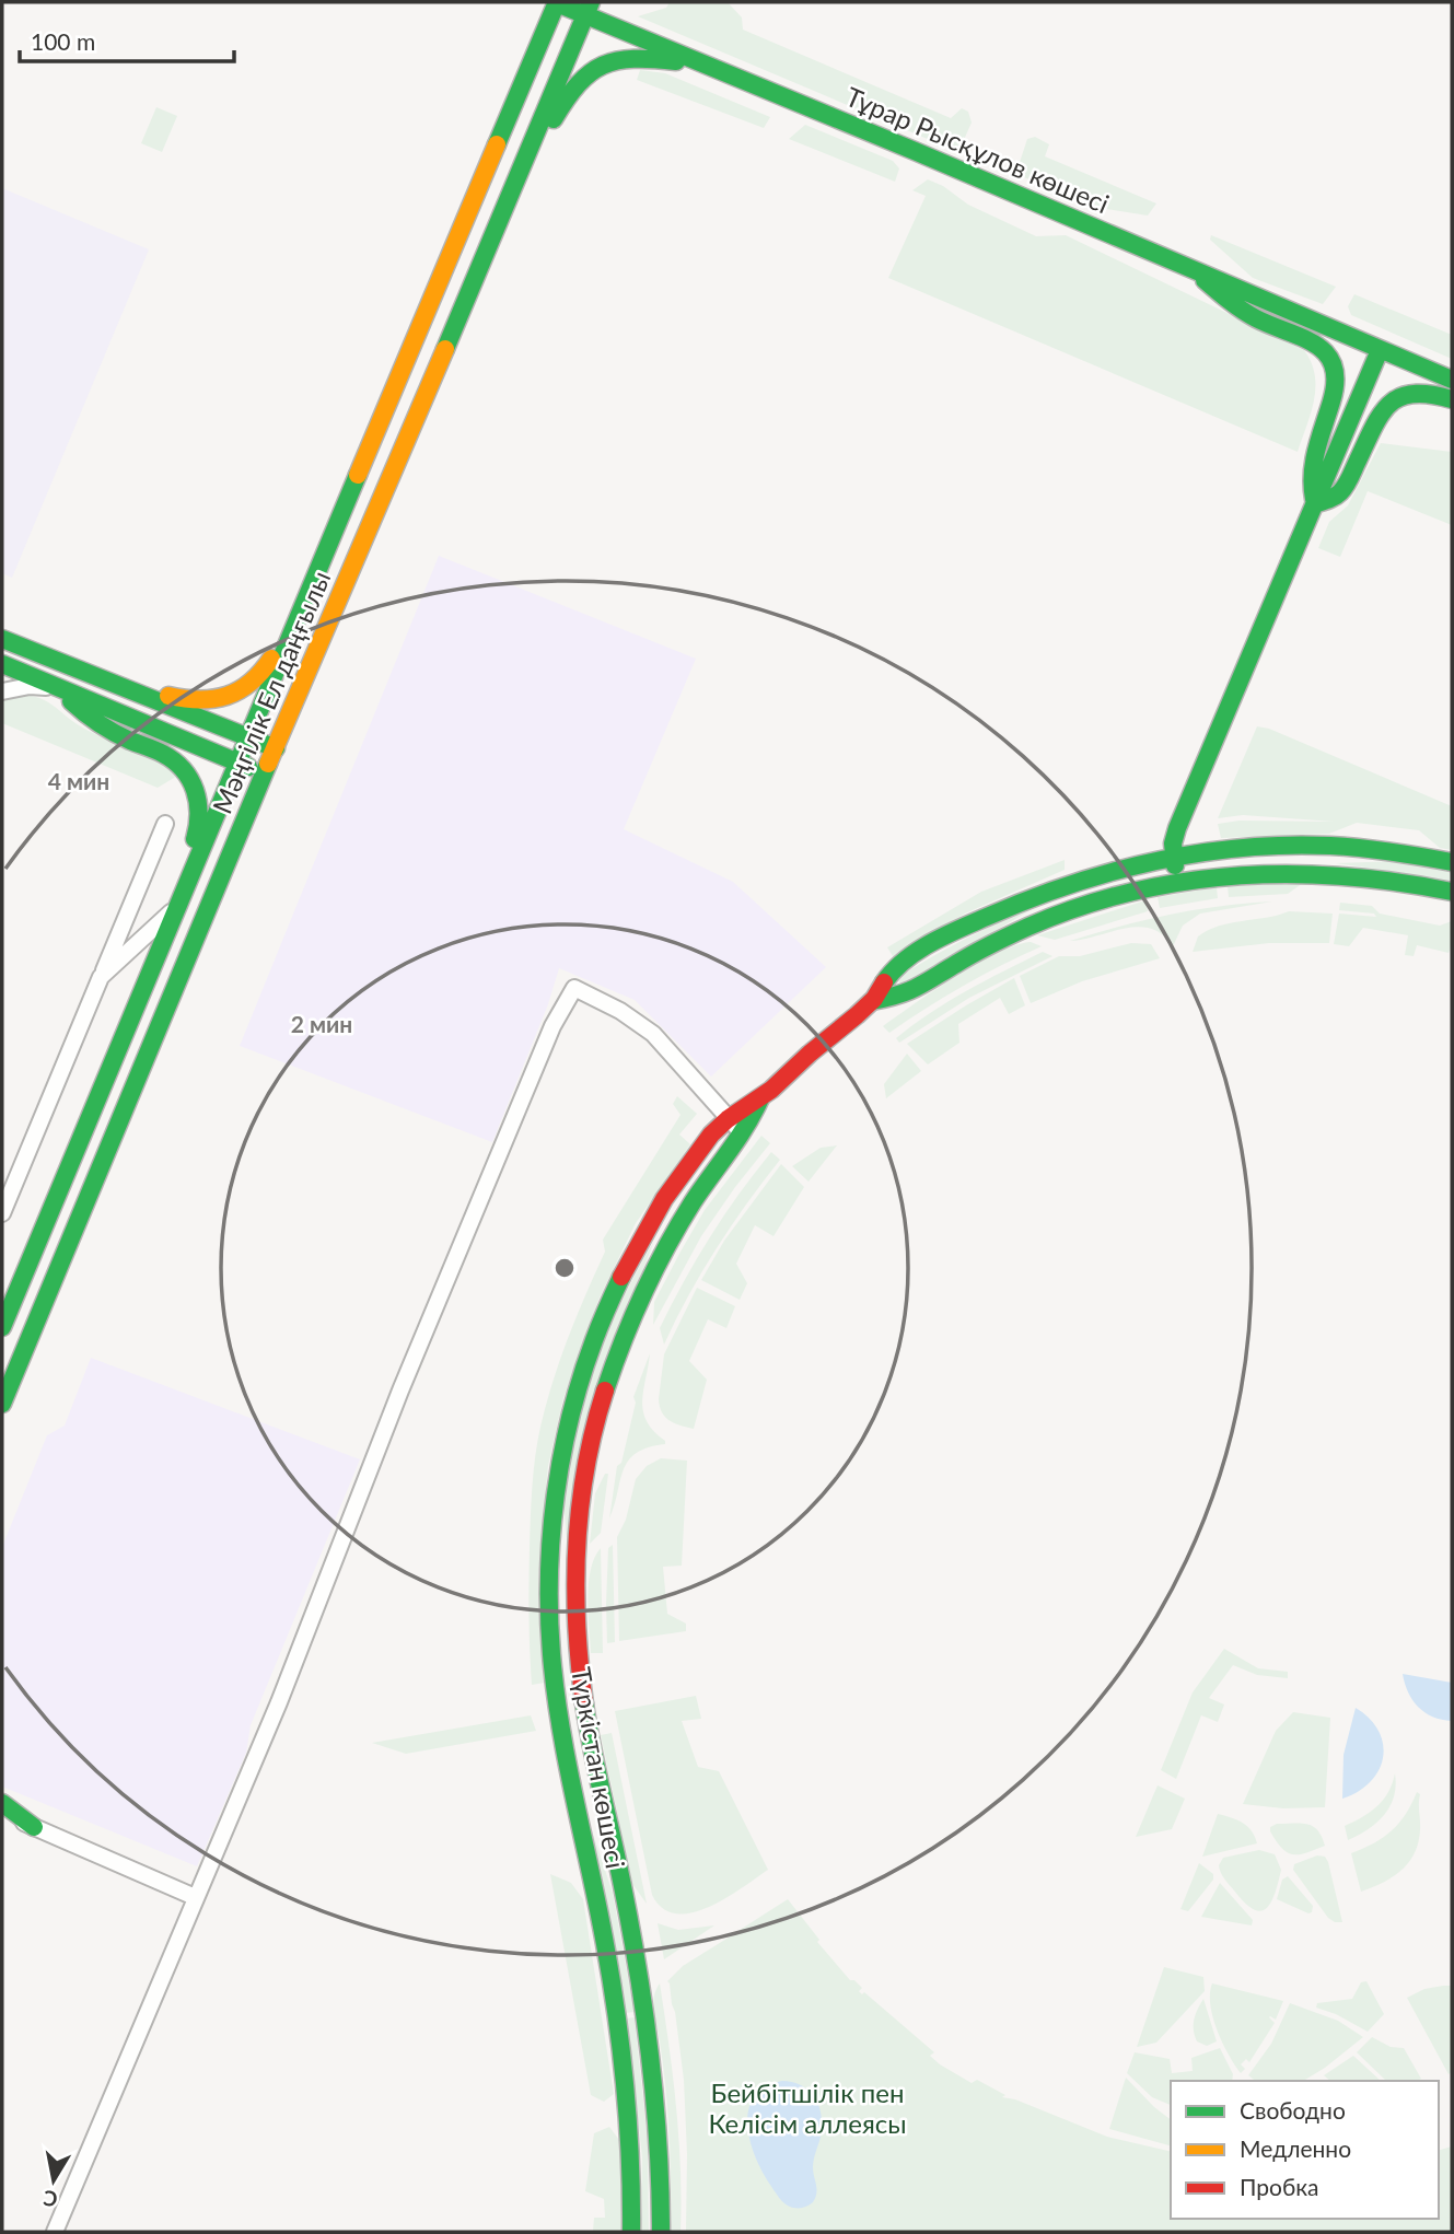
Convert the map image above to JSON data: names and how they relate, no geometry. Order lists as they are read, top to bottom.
{
  "streets": {
    "street": ["Тұрар Рысқұлов көшесі", "Мәңгілік Ел даңғылы", "Түркістан көшесі"]
  },
  "crossings": [
    ["Тұрар Рысқұлов көшесі", "Мәңгілік Ел даңғылы"]
  ],
  "parks": ["Бейбітшілік пен Келісім аллеясы"],
  "legend": ["Свободно", "Медленно", "Пробка"],
  "scale_bar": "100 m",
  "north": "bottom",
  "rings": ["4 мин", "2 мин"]
}
